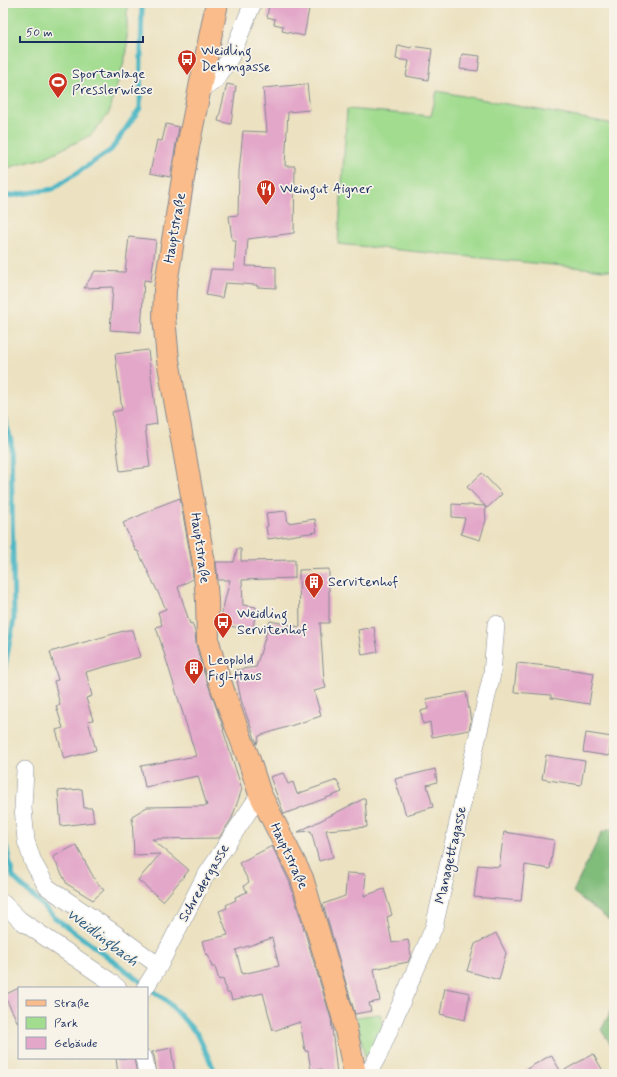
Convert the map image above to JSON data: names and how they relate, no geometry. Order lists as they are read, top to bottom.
{
  "streets": {
    "main road": ["Hauptstraße"],
    "street": ["Managettagasse", "Schredergasse"]
  },
  "crossings": [
    ["Hauptstraße", "Schredergasse"]
  ],
  "water": ["Weidlingbach"],
  "places": {
    "bus stop": ["Weidling Dehmgasse", "Weidling Servitenhof"],
    "sports": ["Sportanlage Presslerwiese"],
    "restaurant": ["Weingut Aigner"],
    "building": ["Servitenhof", "Leoplold Figl-Haus"]
  },
  "legend": ["Straße", "Park", "Gebäude"],
  "scale_bar": "50 m"
}
